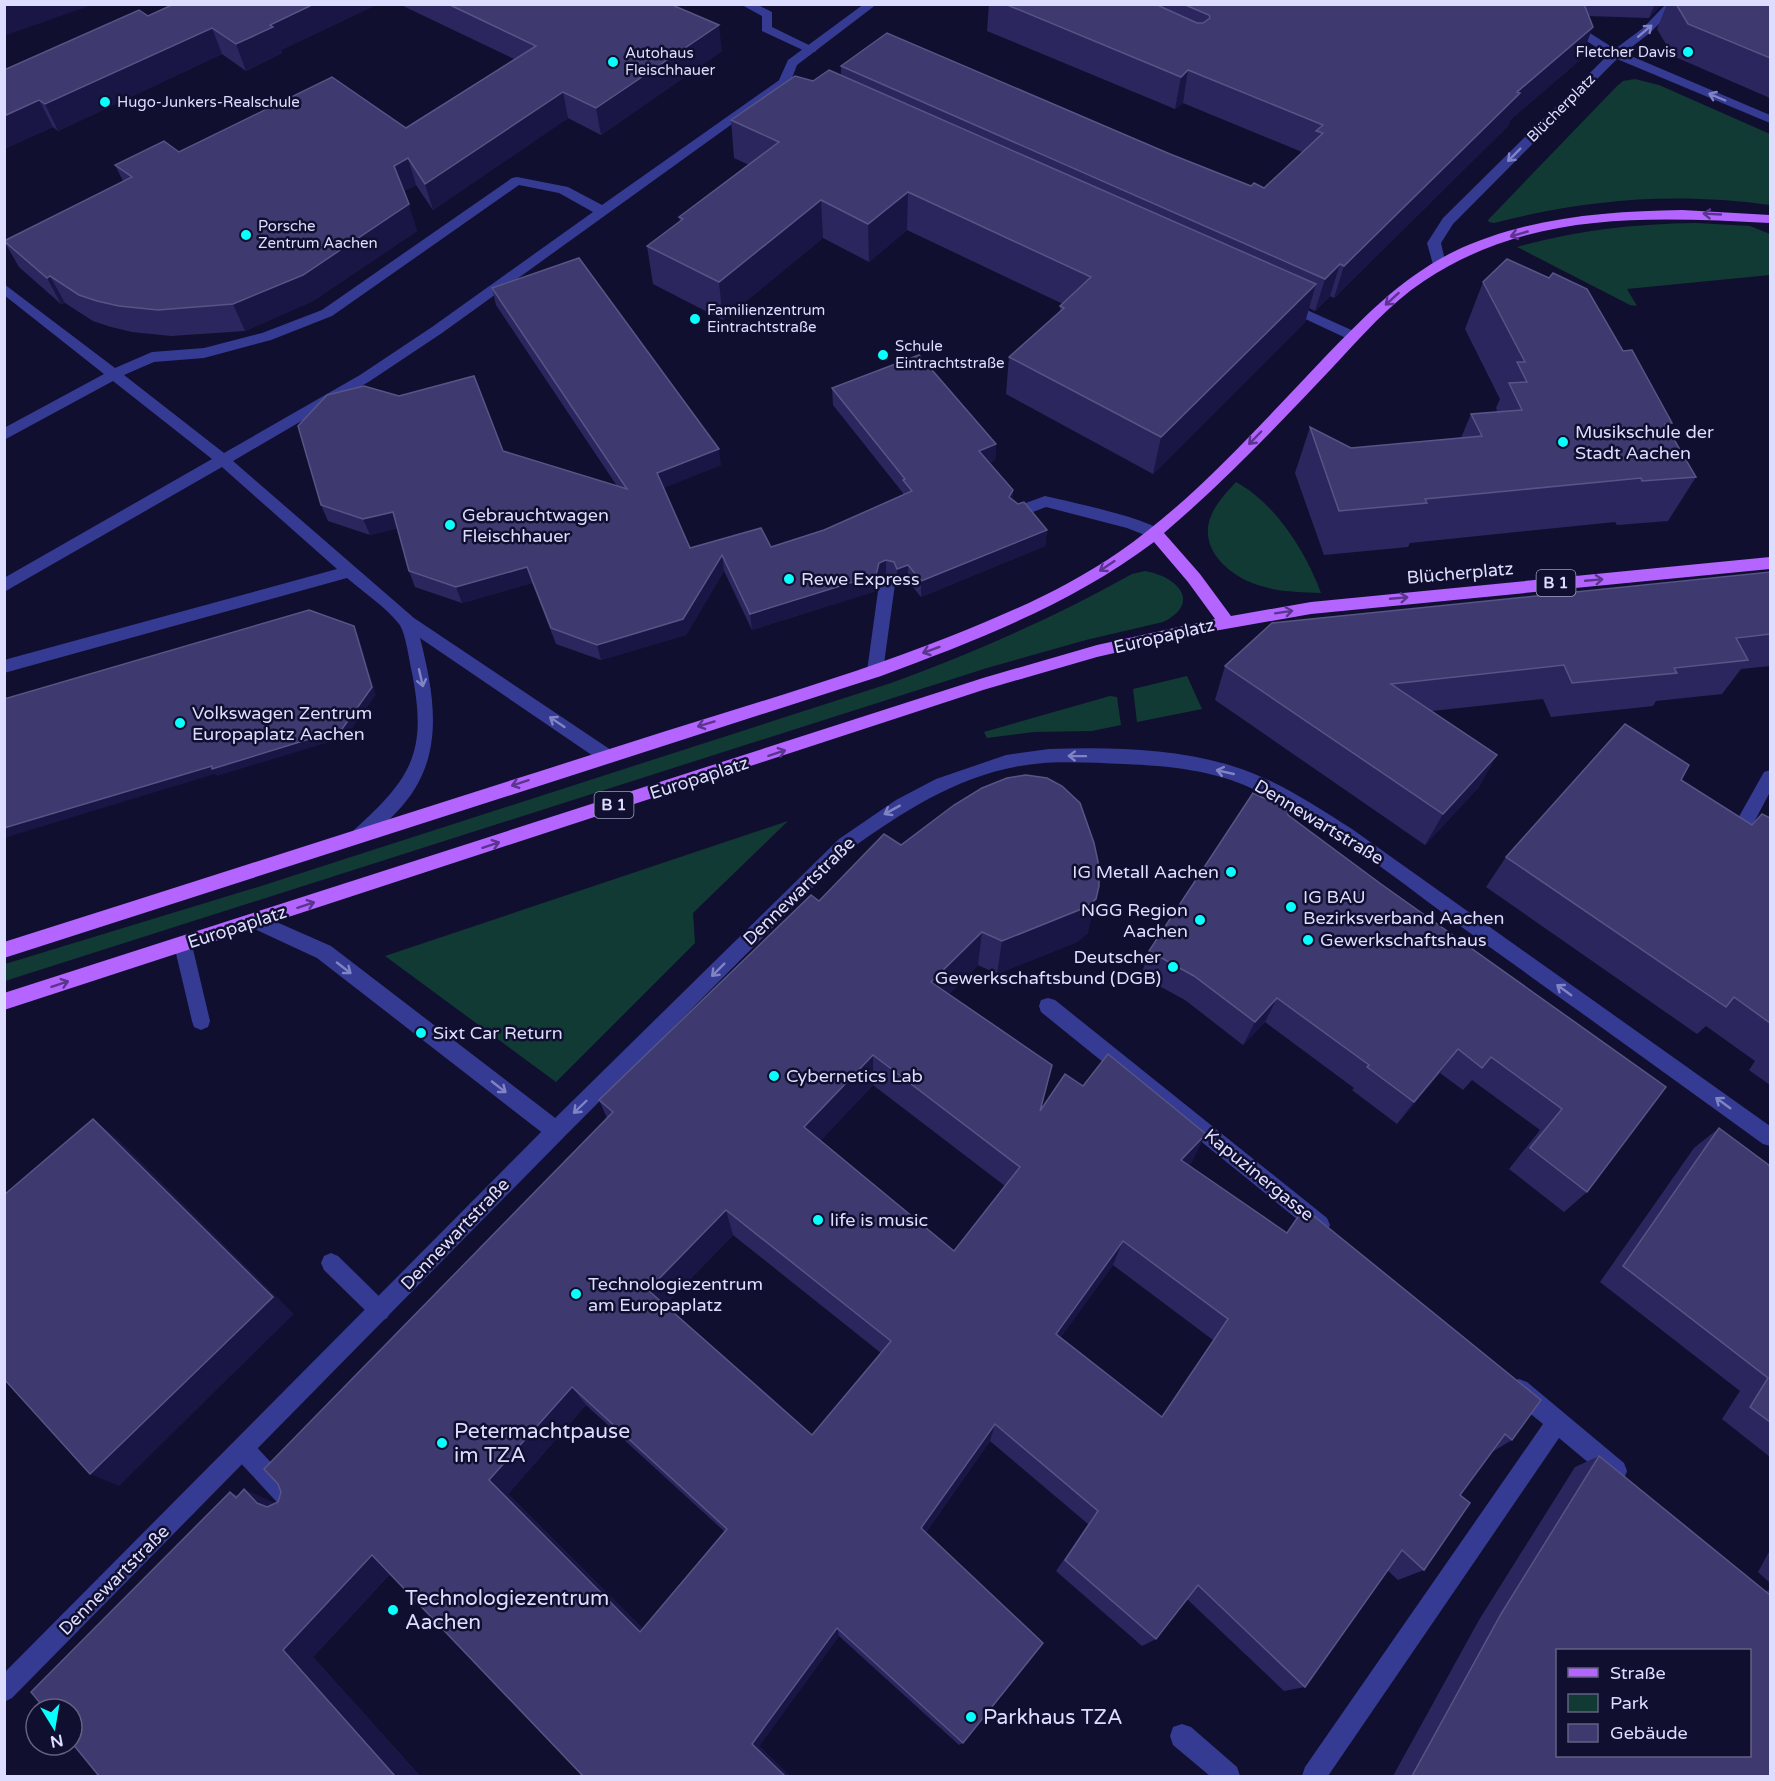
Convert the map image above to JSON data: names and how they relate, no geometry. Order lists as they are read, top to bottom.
{
  "streets": {
    "main road": ["Blücherplatz", "B 1", "Europaplatz"],
    "street": ["Dennewartstraße", "Kapuzinergasse"]
  },
  "crossings": [
    ["Blücherplatz", "Europaplatz"]
  ],
  "one_way": ["Dennewartstraße"],
  "places": [
    "Fletcher Davis",
    "Autohaus Fleischhauer",
    "Hugo-Junkers-Realschule",
    "Porsche Zentrum Aachen",
    "Familienzentrum Eintrachtstraße",
    "Schule Eintrachtstraße",
    "Musikschule der Stadt Aachen",
    "Gebrauchtwagen Fleischhauer",
    "Rewe Express",
    "Volkswagen Zentrum Europaplatz Aachen",
    "IG Metall Aachen",
    "IG BAU Bezirksverband Aachen",
    "NGG Region Aachen",
    "Gewerkschaftshaus",
    "Deutscher Gewerkschaftsbund (DGB)",
    "Sixt Car Return",
    "Cybernetics Lab",
    "life is music",
    "Technologiezentrum am Europaplatz",
    "Petermachtpause im TZA",
    "Technologiezentrum Aachen",
    "Parkhaus TZA"
  ],
  "legend": ["Straße", "Park", "Gebäude"],
  "north": "bottom"
}
